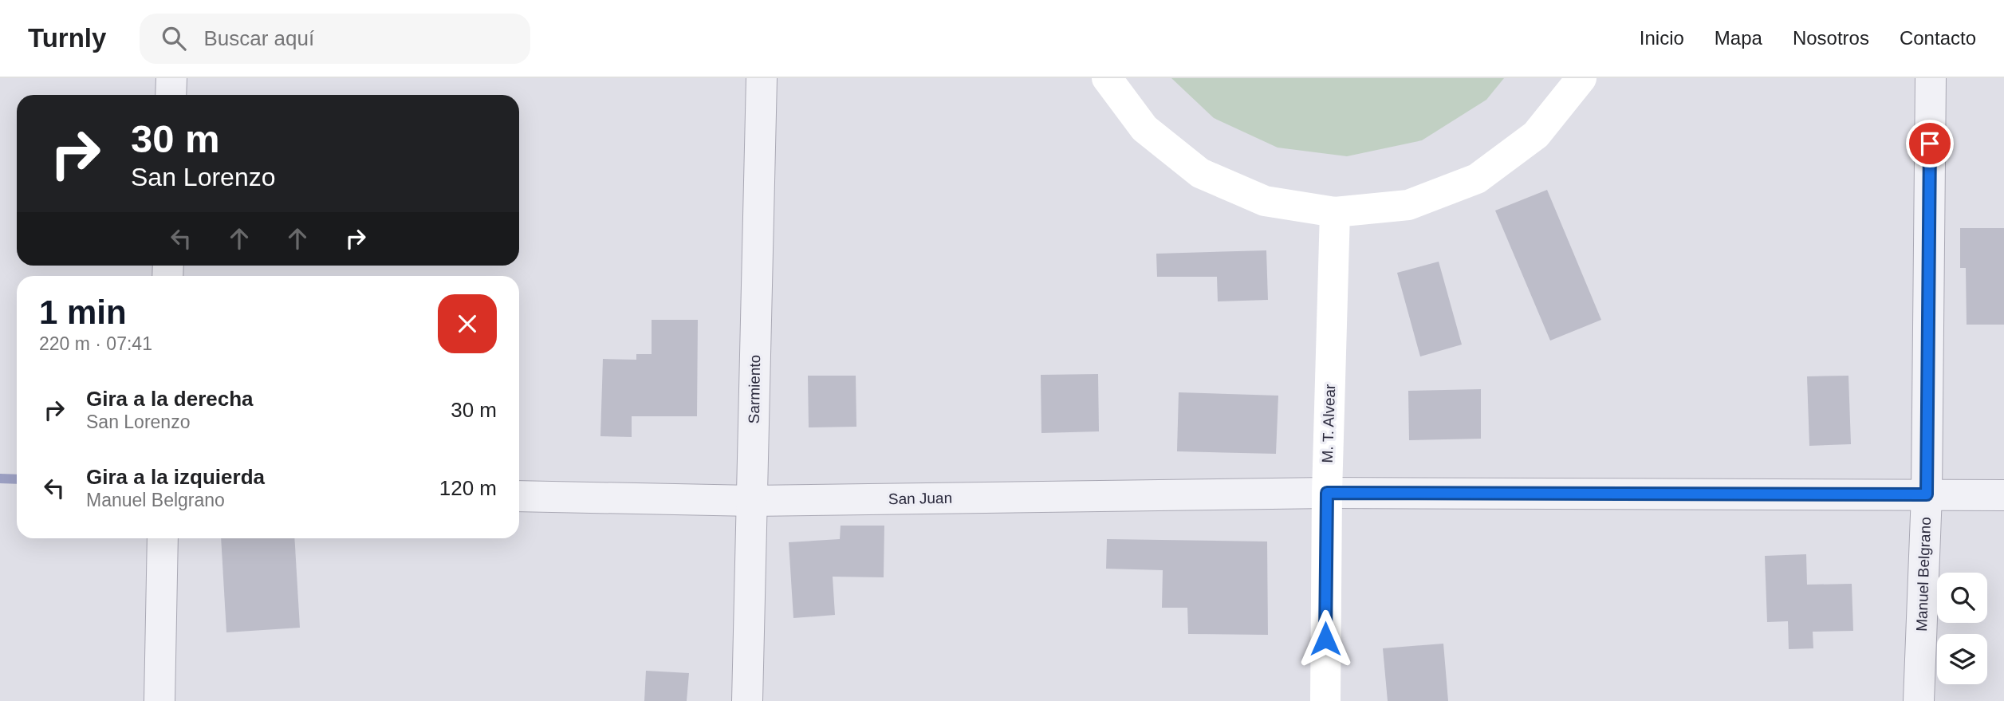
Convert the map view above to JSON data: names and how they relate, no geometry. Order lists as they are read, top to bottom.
{
  "streets": {
    "street": [
      "Sarmiento",
      "M. T. Alvear",
      "San Juan",
      "Manuel Belgrano"
    ]
  },
  "crossings": [
    ["Sarmiento", "San Juan"],
    ["M. T. Alvear", "San Juan"],
    ["San Juan", "Manuel Belgrano"]
  ],
  "page": {
    "header": "Turnly",
    "search": "Buscar aquí",
    "nav": [
      "Inicio",
      "Mapa",
      "Nosotros",
      "Contacto"
    ],
    "turn": ["30 m", "San Lorenzo"],
    "heading": ["1 min", "220 m · 07:41"],
    "list": [
      {
        "name": "Gira a la derecha",
        "note": "San Lorenzo",
        "value": "30 m"
      },
      {
        "name": "Gira a la izquierda",
        "note": "Manuel Belgrano",
        "value": "120 m"
      }
    ]
  }
}
